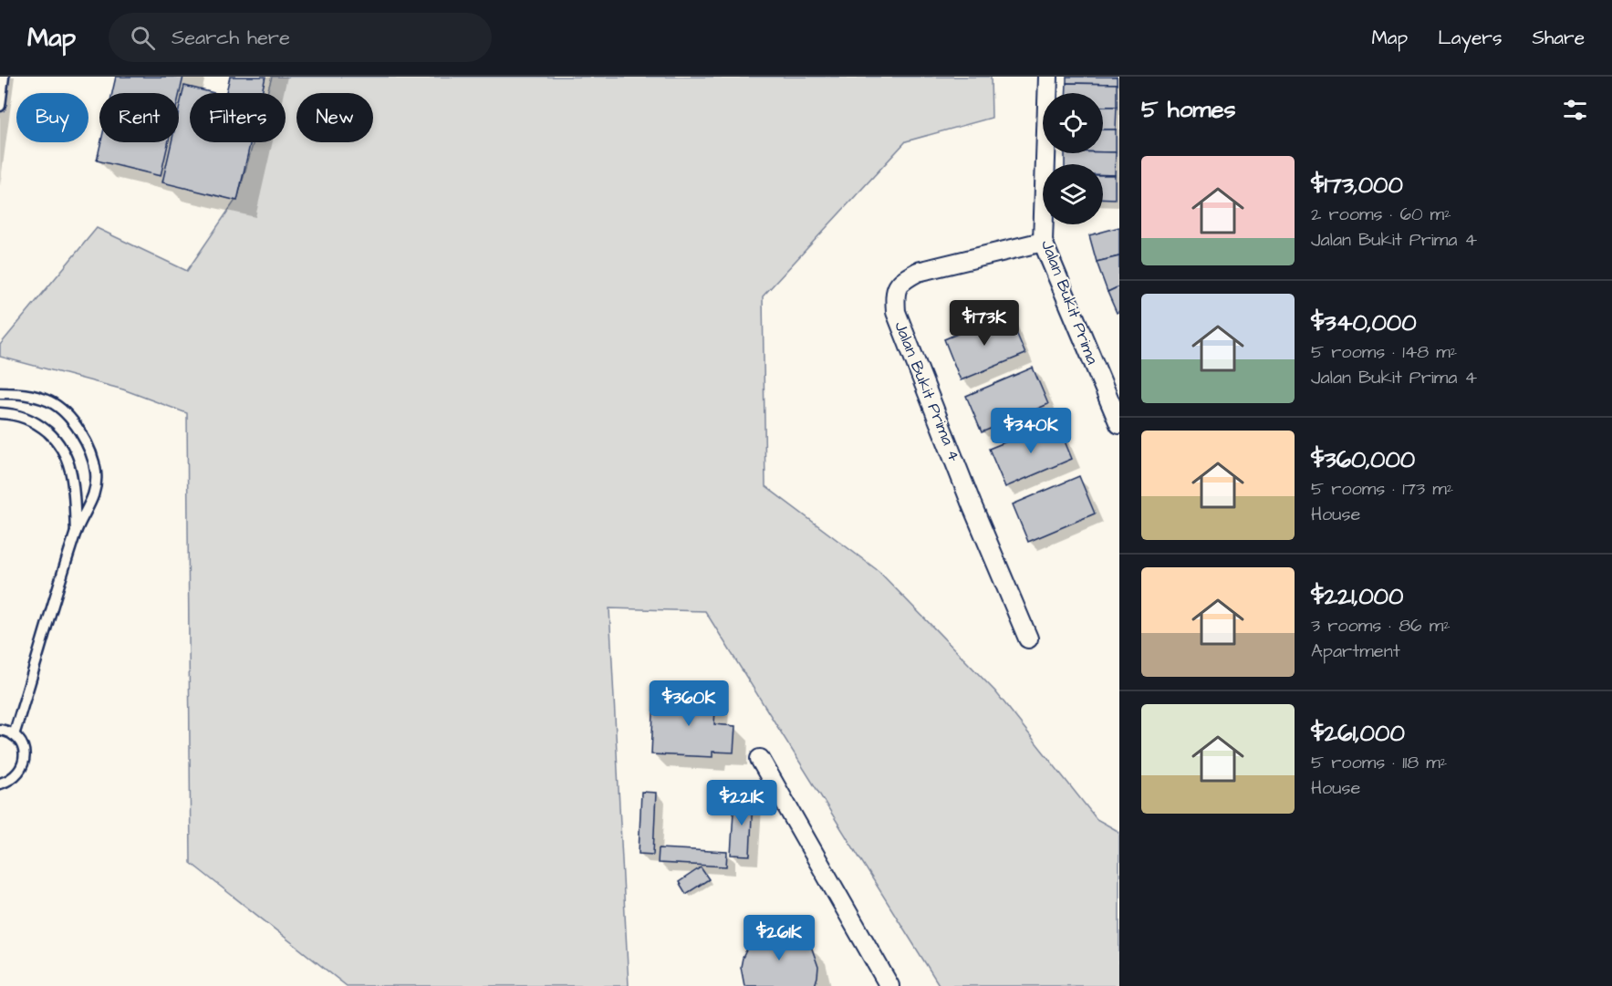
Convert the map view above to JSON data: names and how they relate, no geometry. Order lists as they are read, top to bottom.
{
  "streets": {
    "street": ["Jalan Bukit Prima", "Jalan Bukit Prima 4"]
  },
  "crossings": [
    ["Jalan Bukit Prima", "Jalan Bukit Prima 4"]
  ],
  "page": {
    "header": "Map",
    "search": "Search here",
    "nav": ["Map", "Layers", "Share"],
    "heading": "5 homes",
    "chip": [
      "Buy",
      "Rent",
      "Filters",
      "New"
    ],
    "list": [
      {
        "name": "$173,000",
        "note": "2 rooms · 60 m² · Jalan Bukit Prima 4"
      },
      {
        "name": "$340,000",
        "note": "5 rooms · 148 m² · Jalan Bukit Prima 4"
      },
      {
        "name": "$360,000",
        "note": "5 rooms · 173 m² · House"
      },
      {
        "name": "$221,000",
        "note": "3 rooms · 86 m² · Apartment"
      },
      {
        "name": "$261,000",
        "note": "5 rooms · 118 m² · House"
      }
    ],
    "price": [
      "$173K",
      "$340K",
      "$360K",
      "$221K",
      "$261K"
    ]
  }
}
